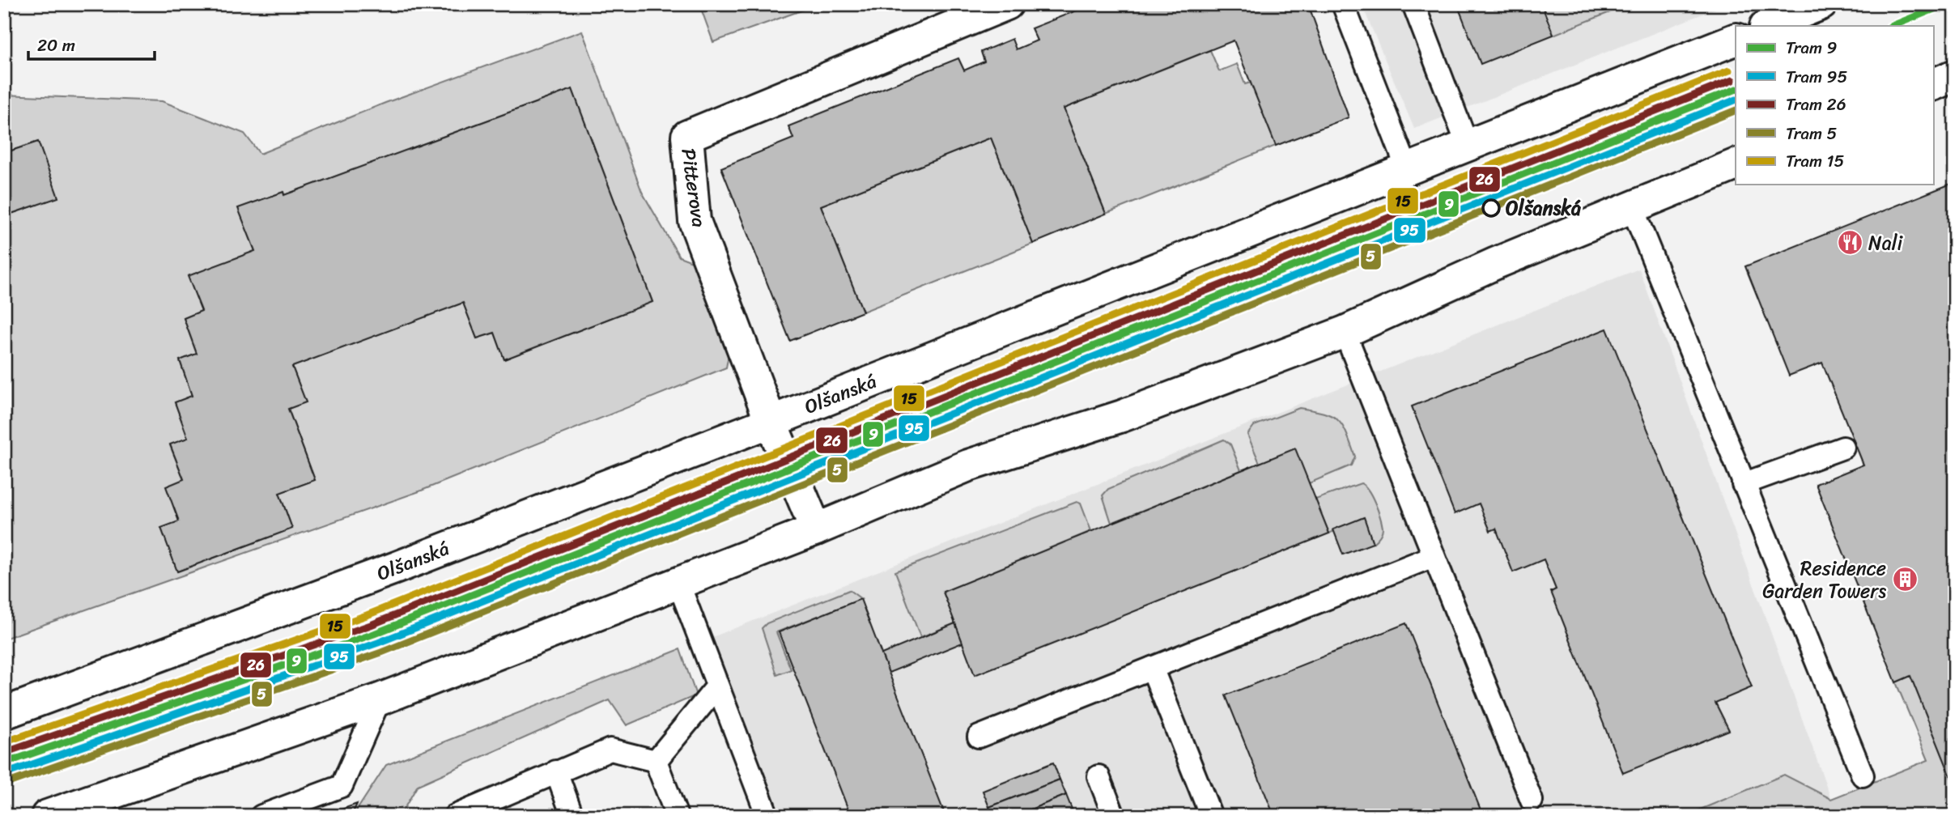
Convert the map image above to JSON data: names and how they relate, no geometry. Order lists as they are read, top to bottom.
{
  "streets": {
    "street": ["Pitterova", "Olšanská"]
  },
  "crossings": [
    ["Pitterova", "Olšanská"]
  ],
  "places": {
    "other": ["Olšanská"],
    "restaurant": ["Nali"],
    "building": ["Residence Garden Towers"]
  },
  "lines": [
    "tram line 9",
    "tram line 15",
    "tram line 26",
    "tram line 95",
    "tram line 5"
  ],
  "legend": [
    "Tram 9",
    "Tram 95",
    "Tram 26",
    "Tram 5",
    "Tram 15"
  ],
  "scale_bar": "20 m"
}
